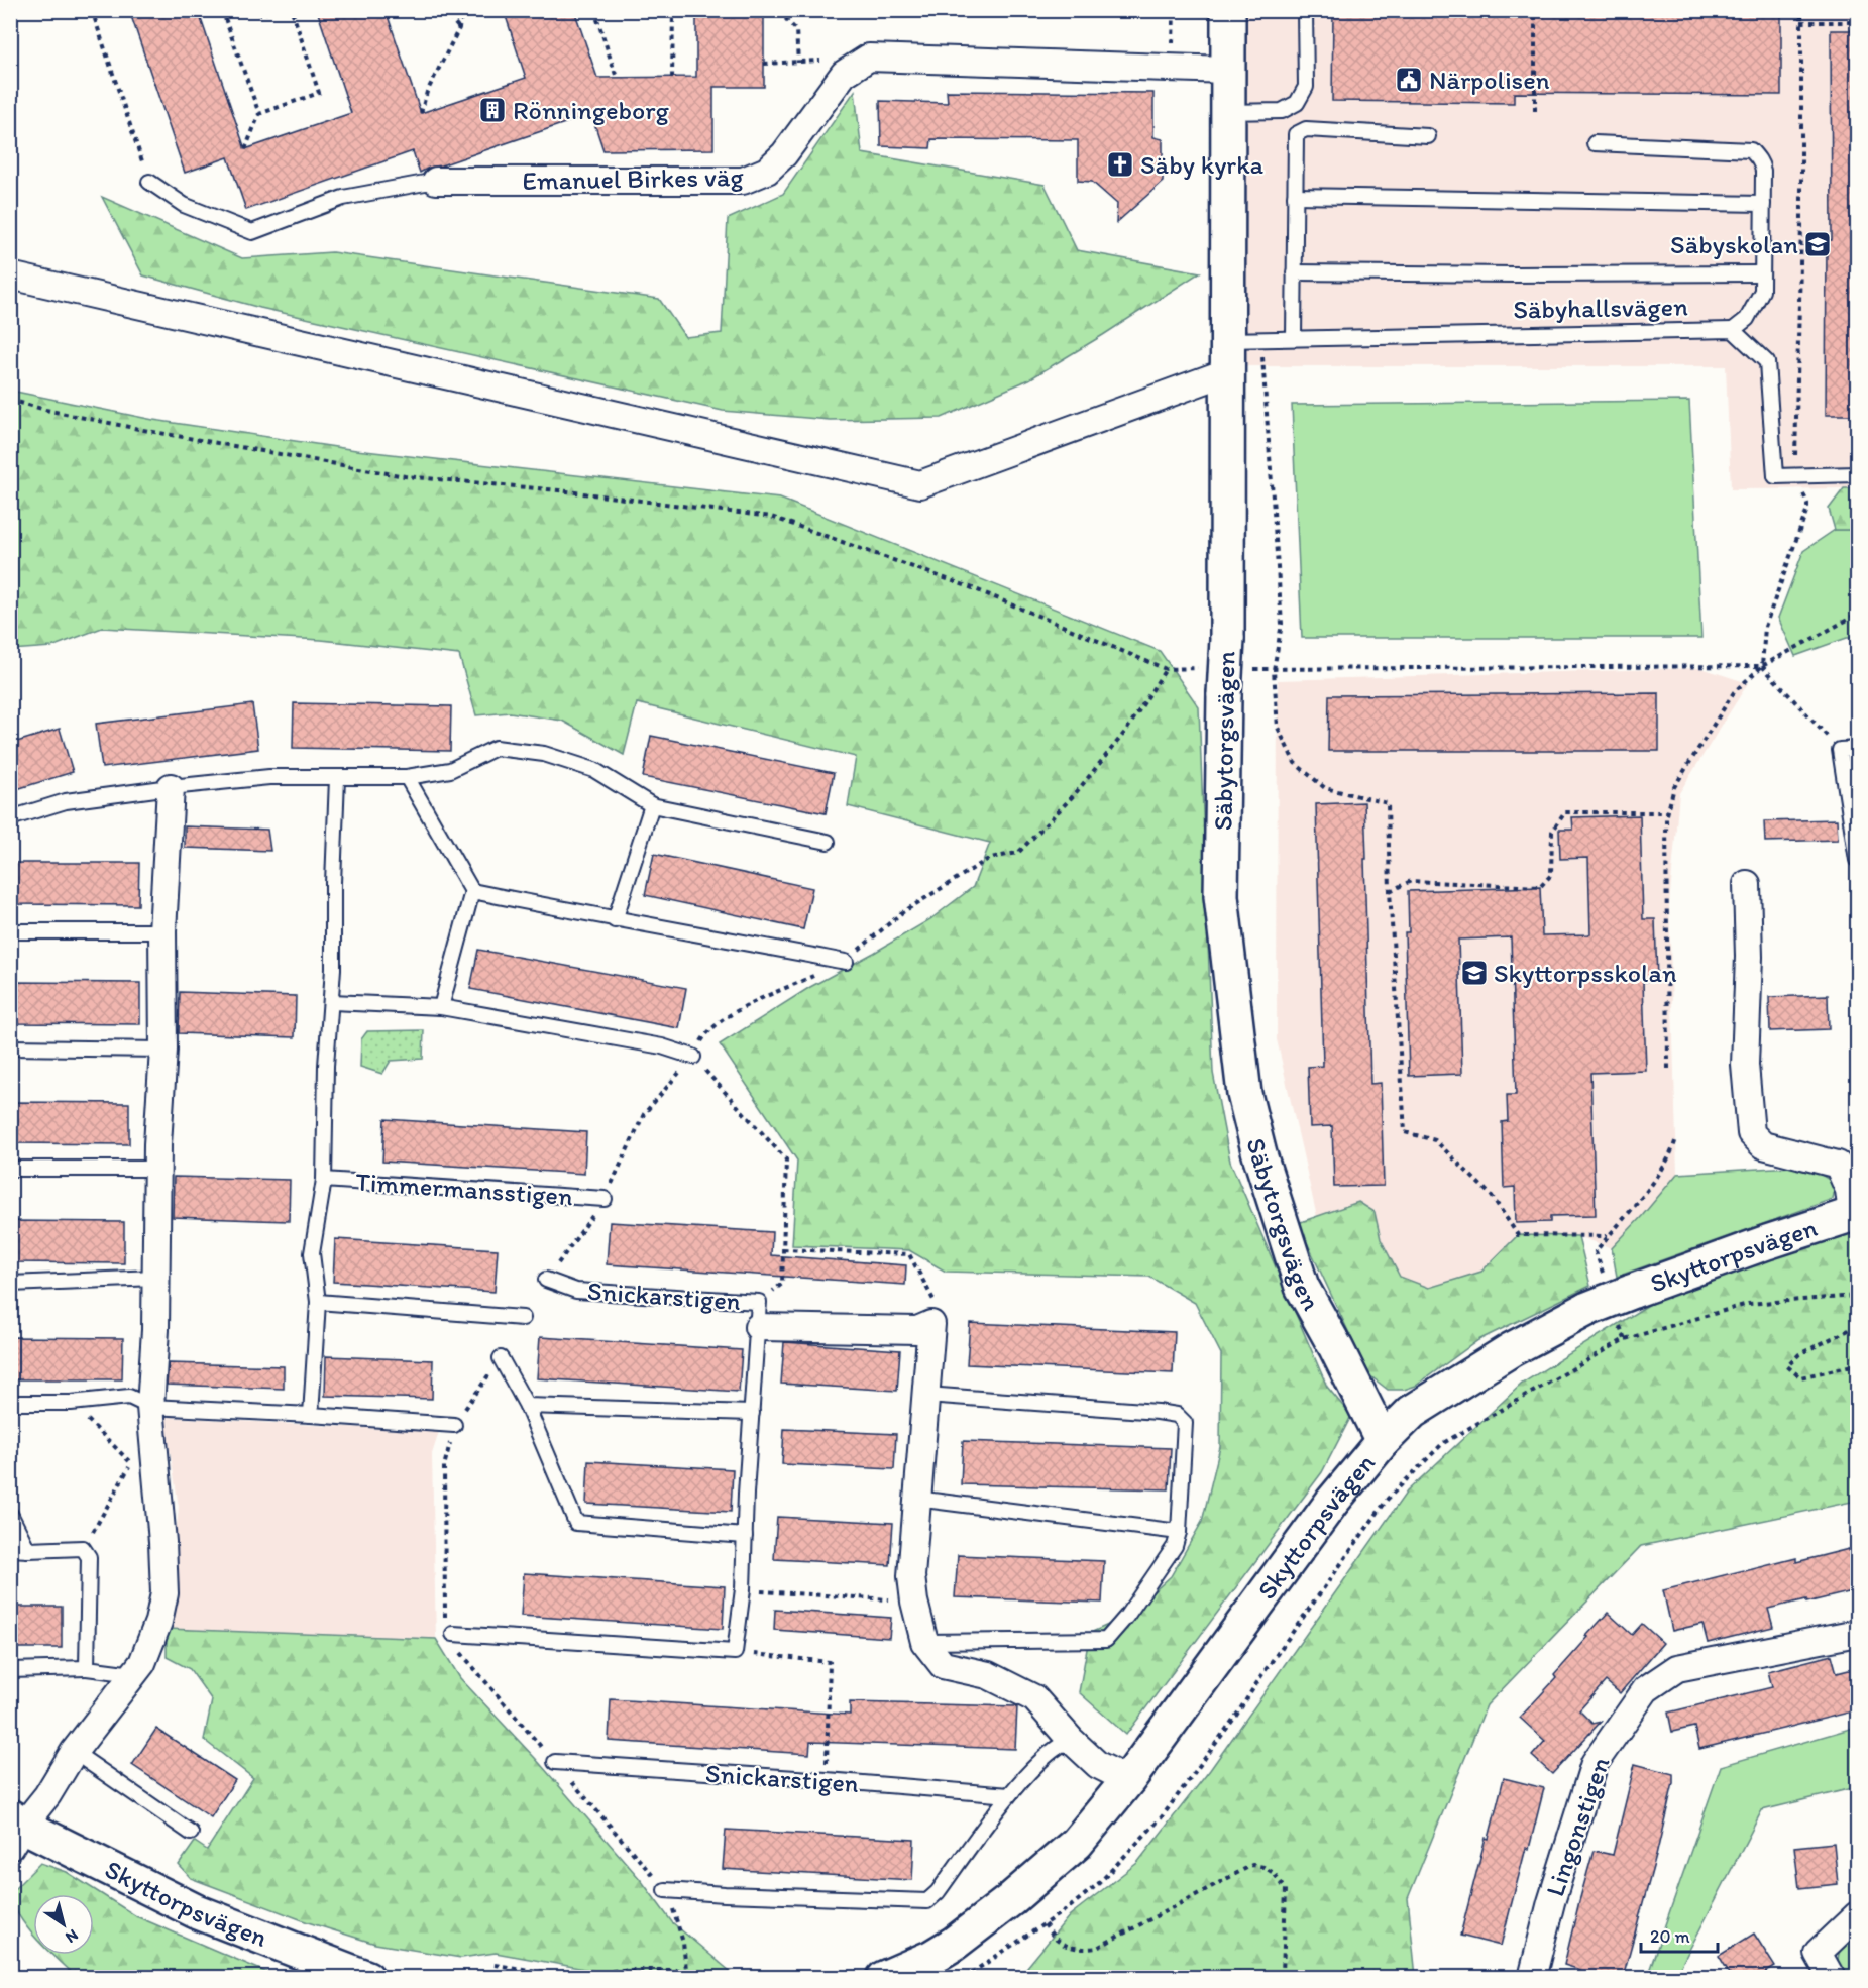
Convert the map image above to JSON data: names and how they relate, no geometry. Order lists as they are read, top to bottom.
{
  "streets": {
    "street": [
      "Emanuel Birkes väg",
      "Säbytorgsvägen",
      "Skyttorpsvägen",
      "Snickarstigen",
      "Lingonstigen"
    ],
    "lane": ["Säbyhallsvägen", "Timmermansstigen"]
  },
  "crossings": [
    ["Emanuel Birkes väg", "Säbytorgsvägen"],
    ["Säbyhallsvägen", "Säbytorgsvägen"],
    ["Säbytorgsvägen", "Skyttorpsvägen"]
  ],
  "places": {
    "public building": ["Närpolisen"],
    "building": ["Rönningeborg"],
    "church": ["Säby kyrka"],
    "school or university": ["Säbyskolan", "Skyttorpsskolan"]
  },
  "scale_bar": "20 m",
  "north": "bottom right"
}
